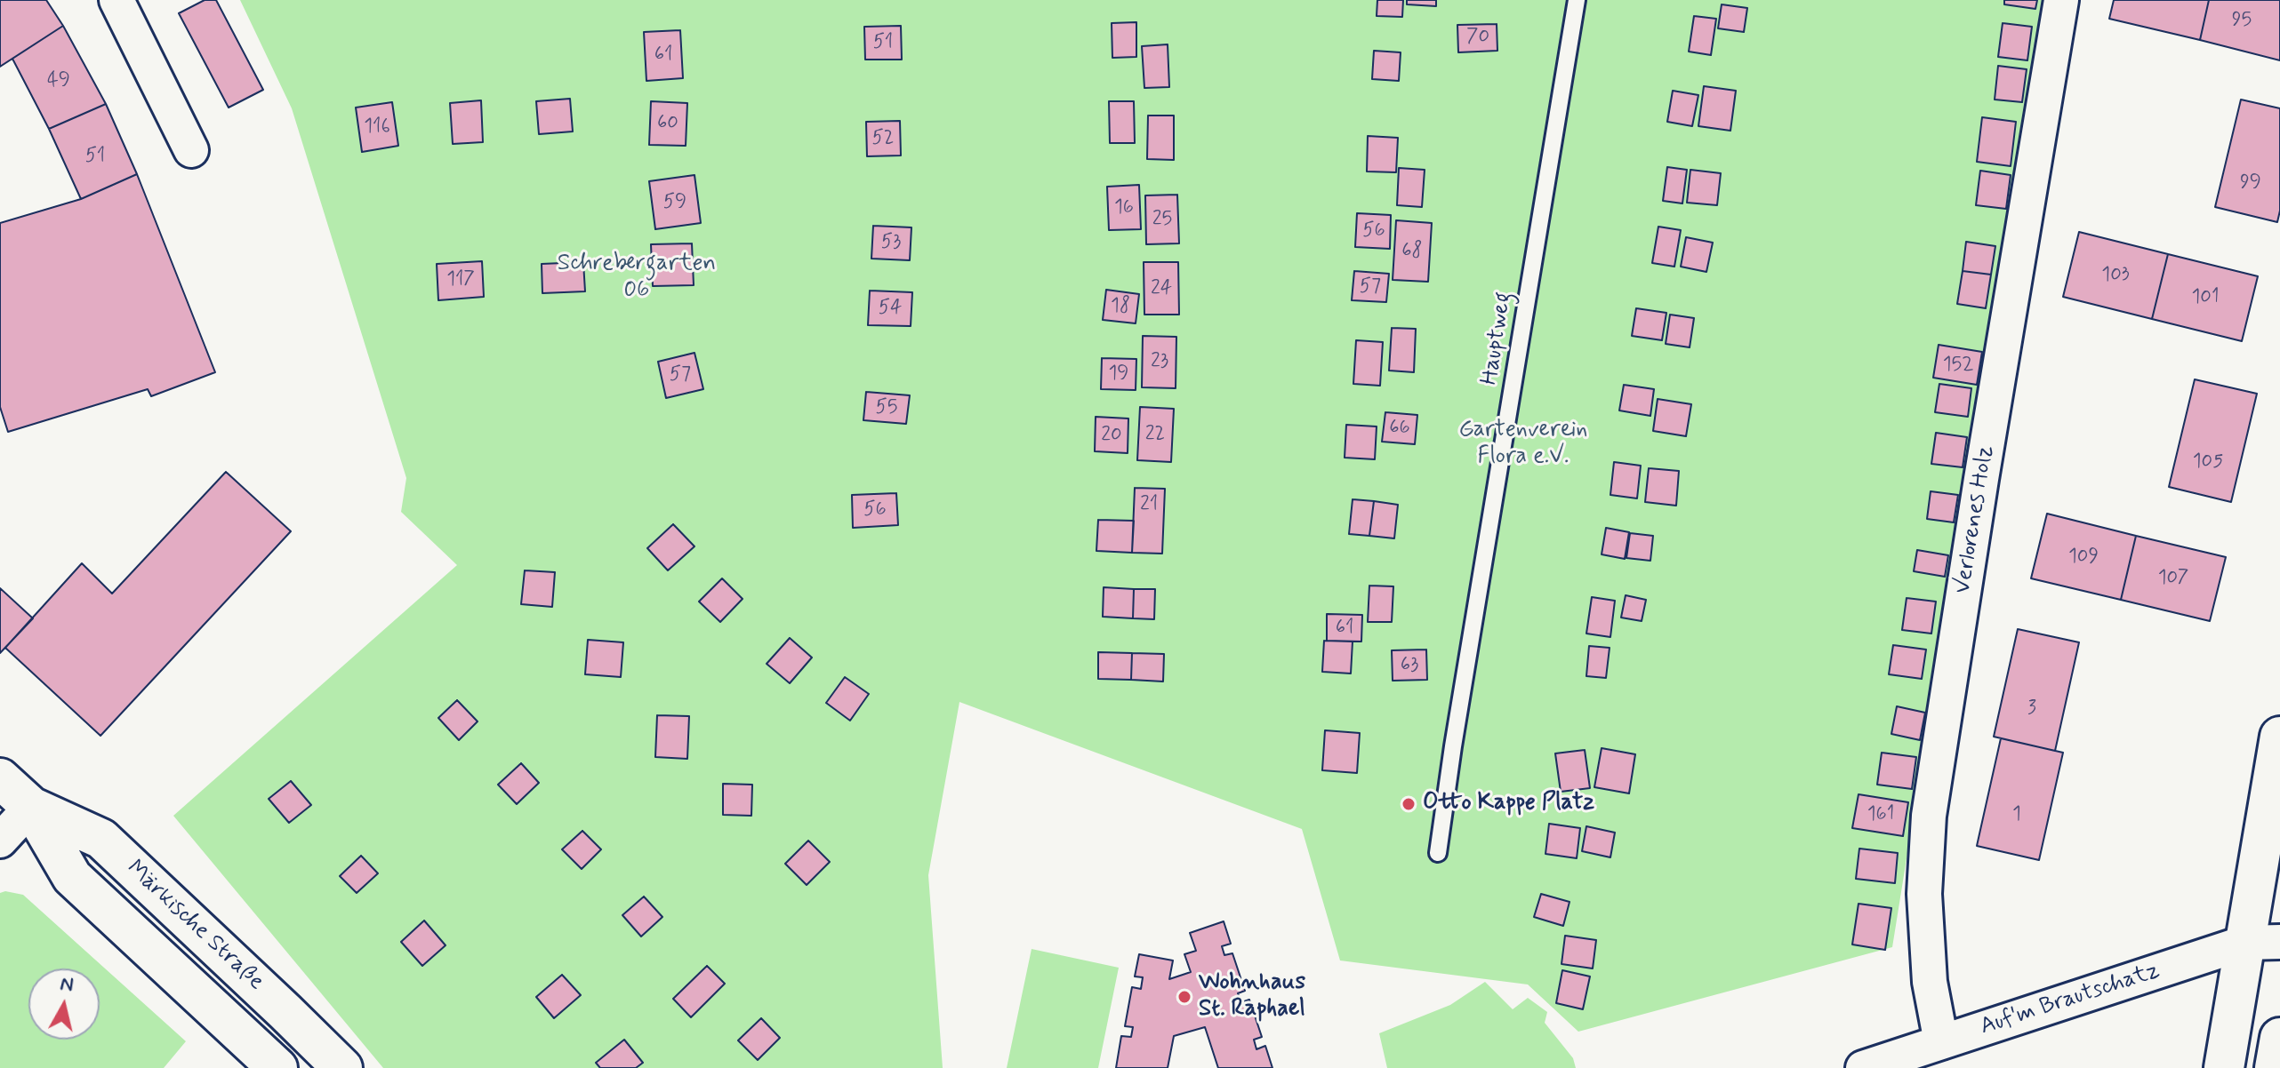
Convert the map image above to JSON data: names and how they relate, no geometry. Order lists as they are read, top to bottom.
{
  "streets": {
    "main road": ["Märkische Straße"],
    "street": ["Verlorenes Holz", "Auf'm Brautschatz"],
    "lane": ["Hauptweg"]
  },
  "crossings": [
    ["Verlorenes Holz", "Auf'm Brautschatz"]
  ],
  "parks": ["Schrebergarten 06", "Gartenverein Flora e.V."],
  "places": ["Otto Kappe Platz", "Wohnhaus St. Raphael"],
  "house_numbers": [
    "95",
    "70",
    "51",
    "61",
    "49",
    "60",
    "116",
    "52",
    "51",
    "99",
    "59",
    "16",
    "25",
    "56",
    "53",
    "68",
    "103",
    "117",
    "57",
    "24",
    "101",
    "18",
    "54",
    "23",
    "152",
    "19",
    "57",
    "55",
    "66",
    "22",
    "20",
    "105",
    "21",
    "56",
    "109",
    "107",
    "61",
    "63",
    "3",
    "161",
    "1"
  ],
  "north": "top"
}
